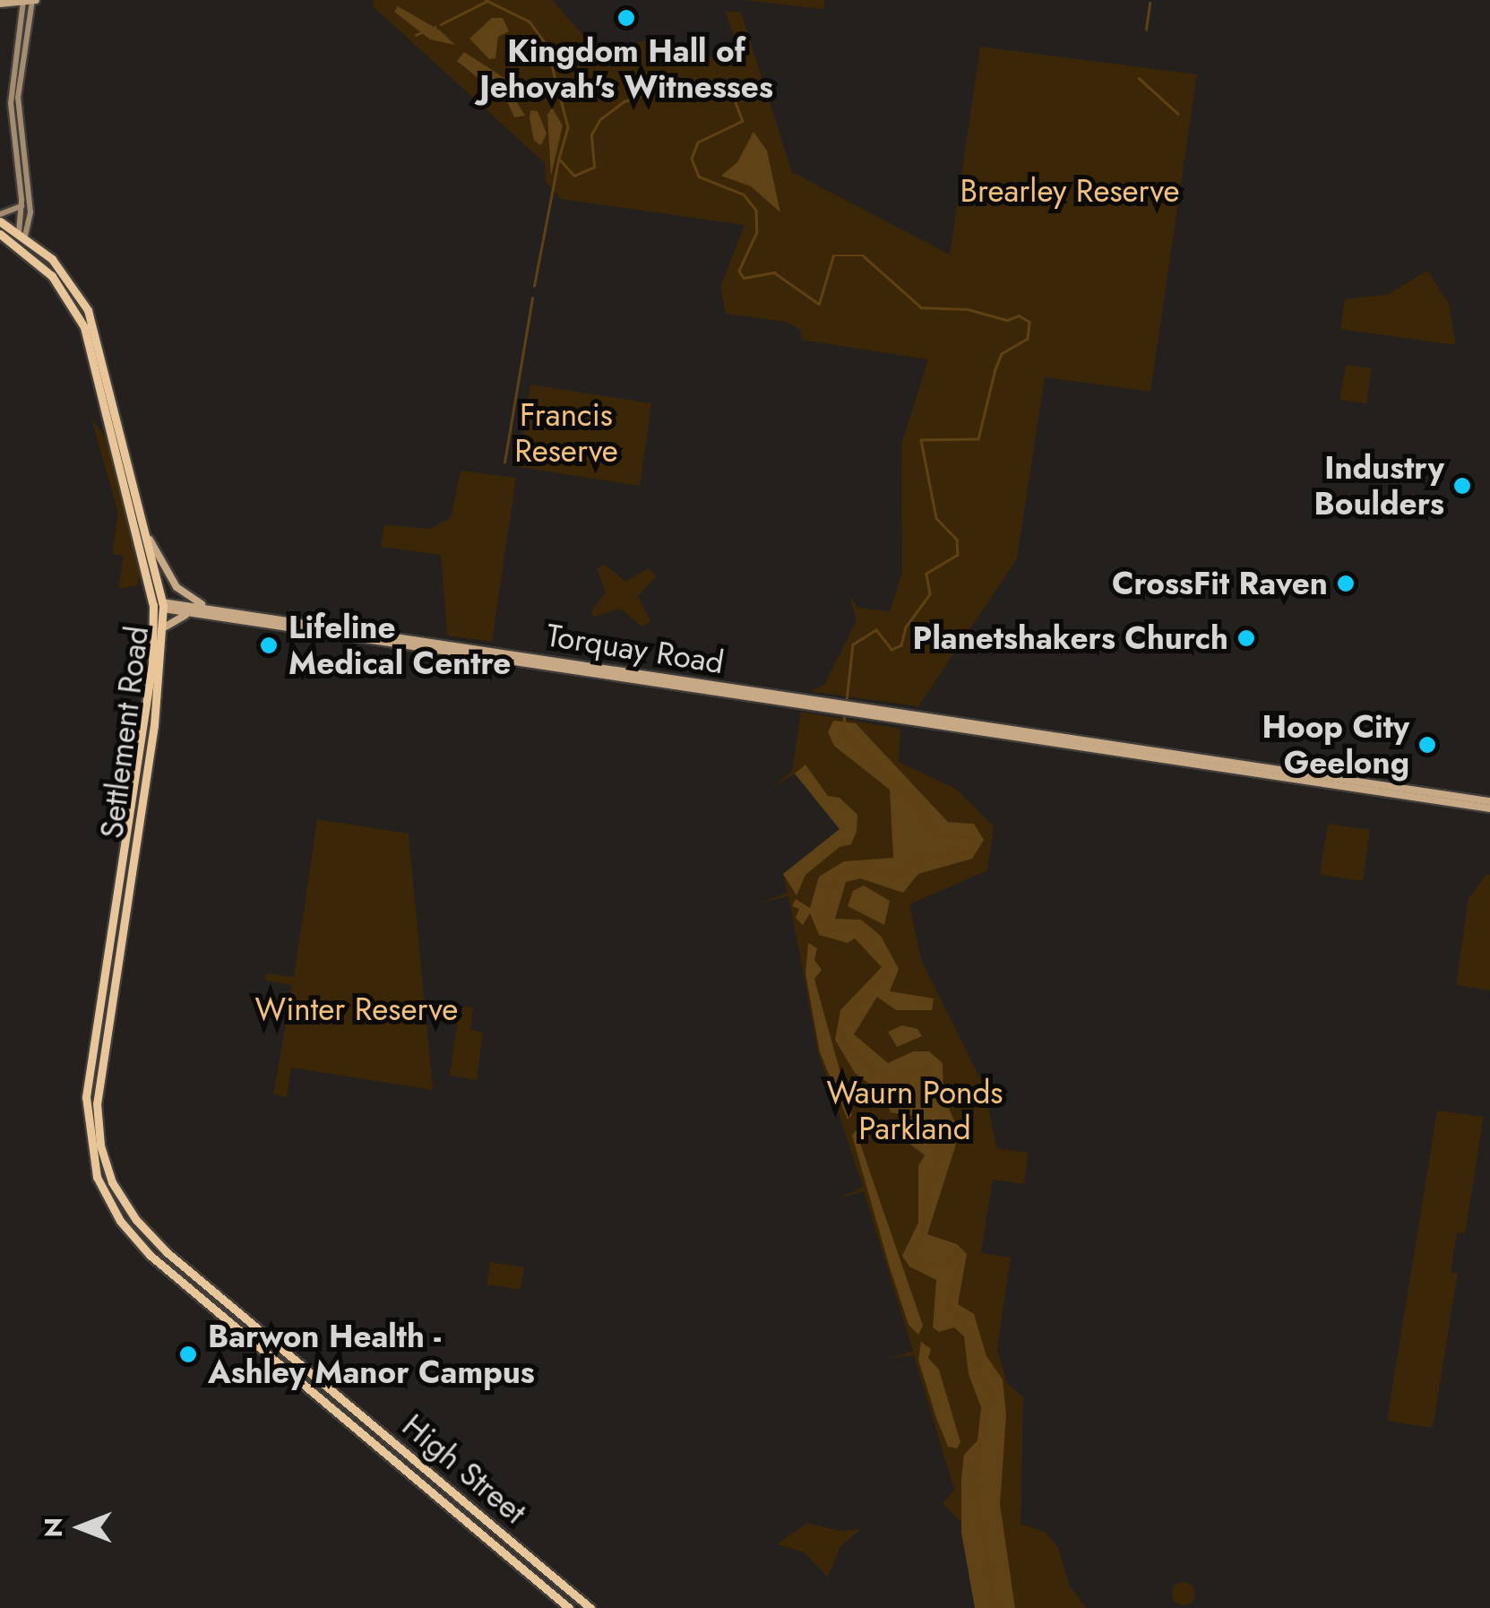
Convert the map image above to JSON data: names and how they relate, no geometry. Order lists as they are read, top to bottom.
{
  "streets": {
    "highway": ["Settlement Road", "High Street"],
    "main road": ["Torquay Road"]
  },
  "crossings": [
    ["Torquay Road", "Settlement Road"],
    ["Settlement Road", "High Street"]
  ],
  "parks": [
    "Brearley Reserve",
    "Francis Reserve",
    "Winter Reserve",
    "Waurn Ponds Parkland"
  ],
  "places": [
    "Kingdom Hall of Jehovah's Witnesses",
    "Industry Boulders",
    "CrossFit Raven",
    "Planetshakers Church",
    "Lifeline Medical Centre",
    "Hoop City Geelong",
    "Barwon Health - Ashley Manor Campus"
  ],
  "north": "left"
}
